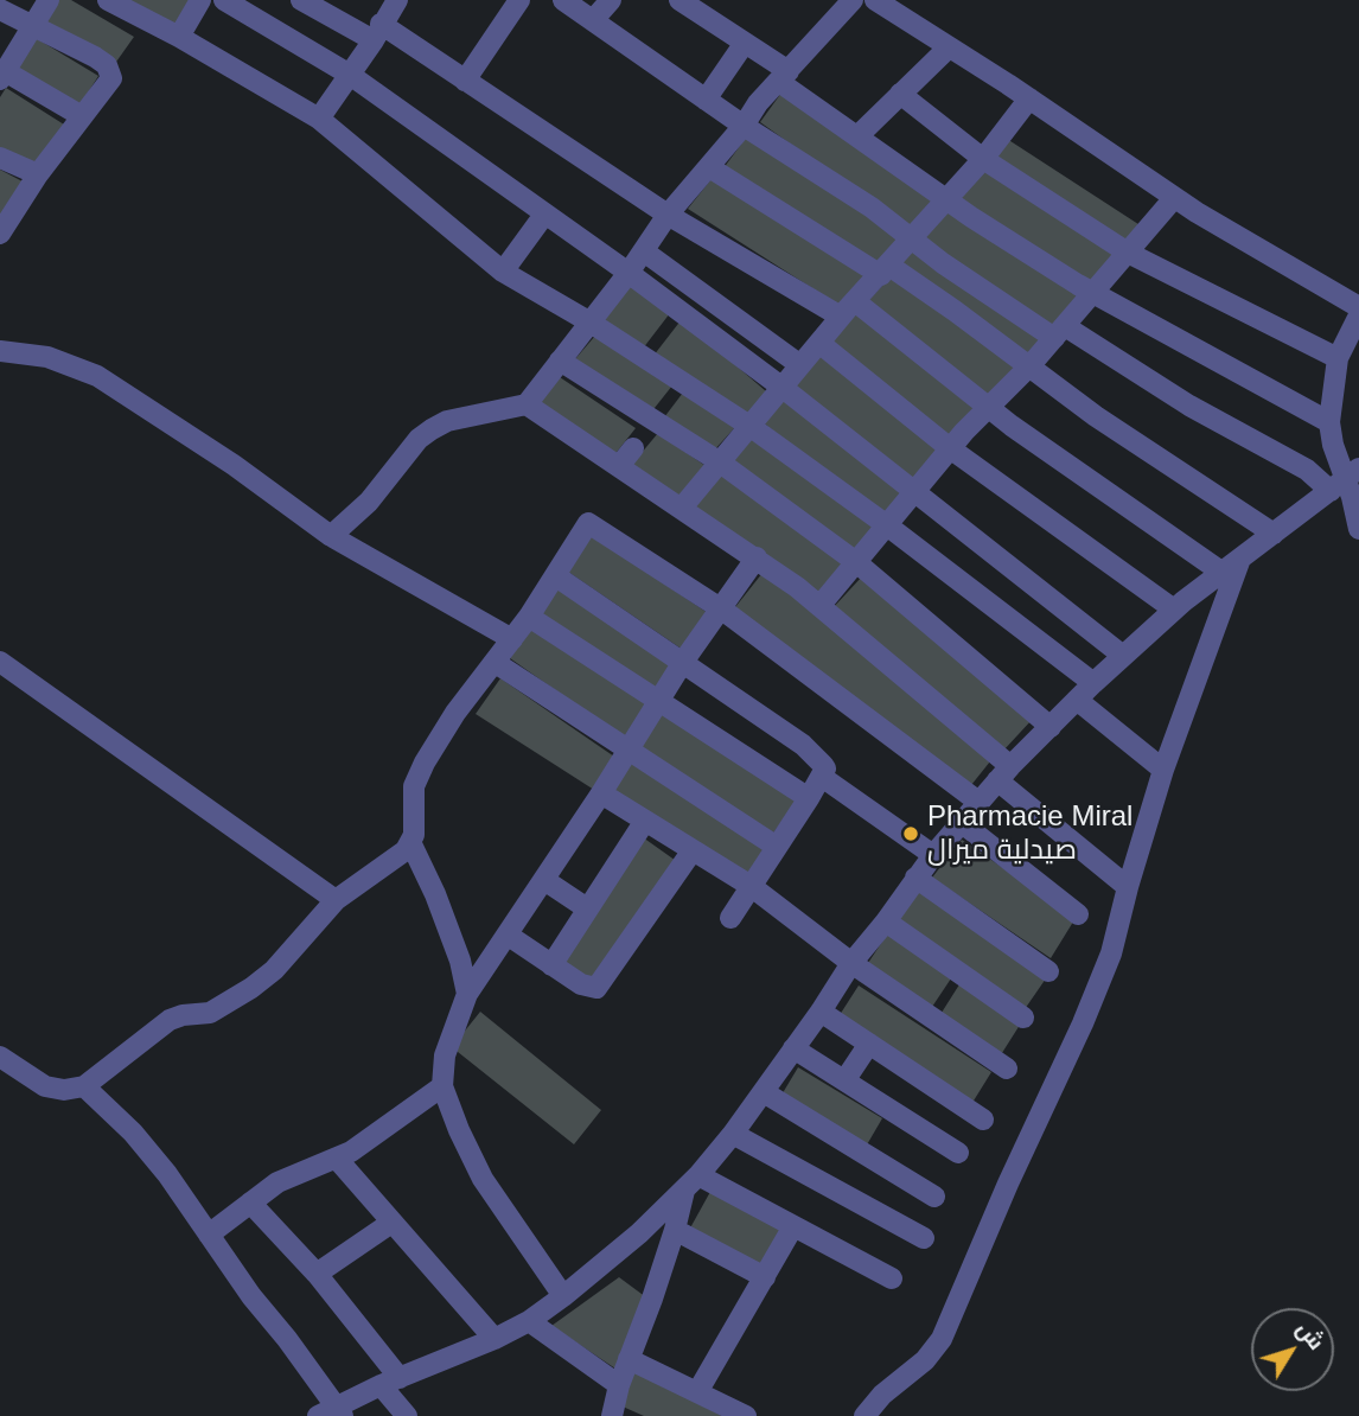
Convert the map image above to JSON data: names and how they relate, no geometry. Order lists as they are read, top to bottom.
{
  "places": ["Pharmacie Miral صيدلية ميرال"],
  "north": "top right"
}
